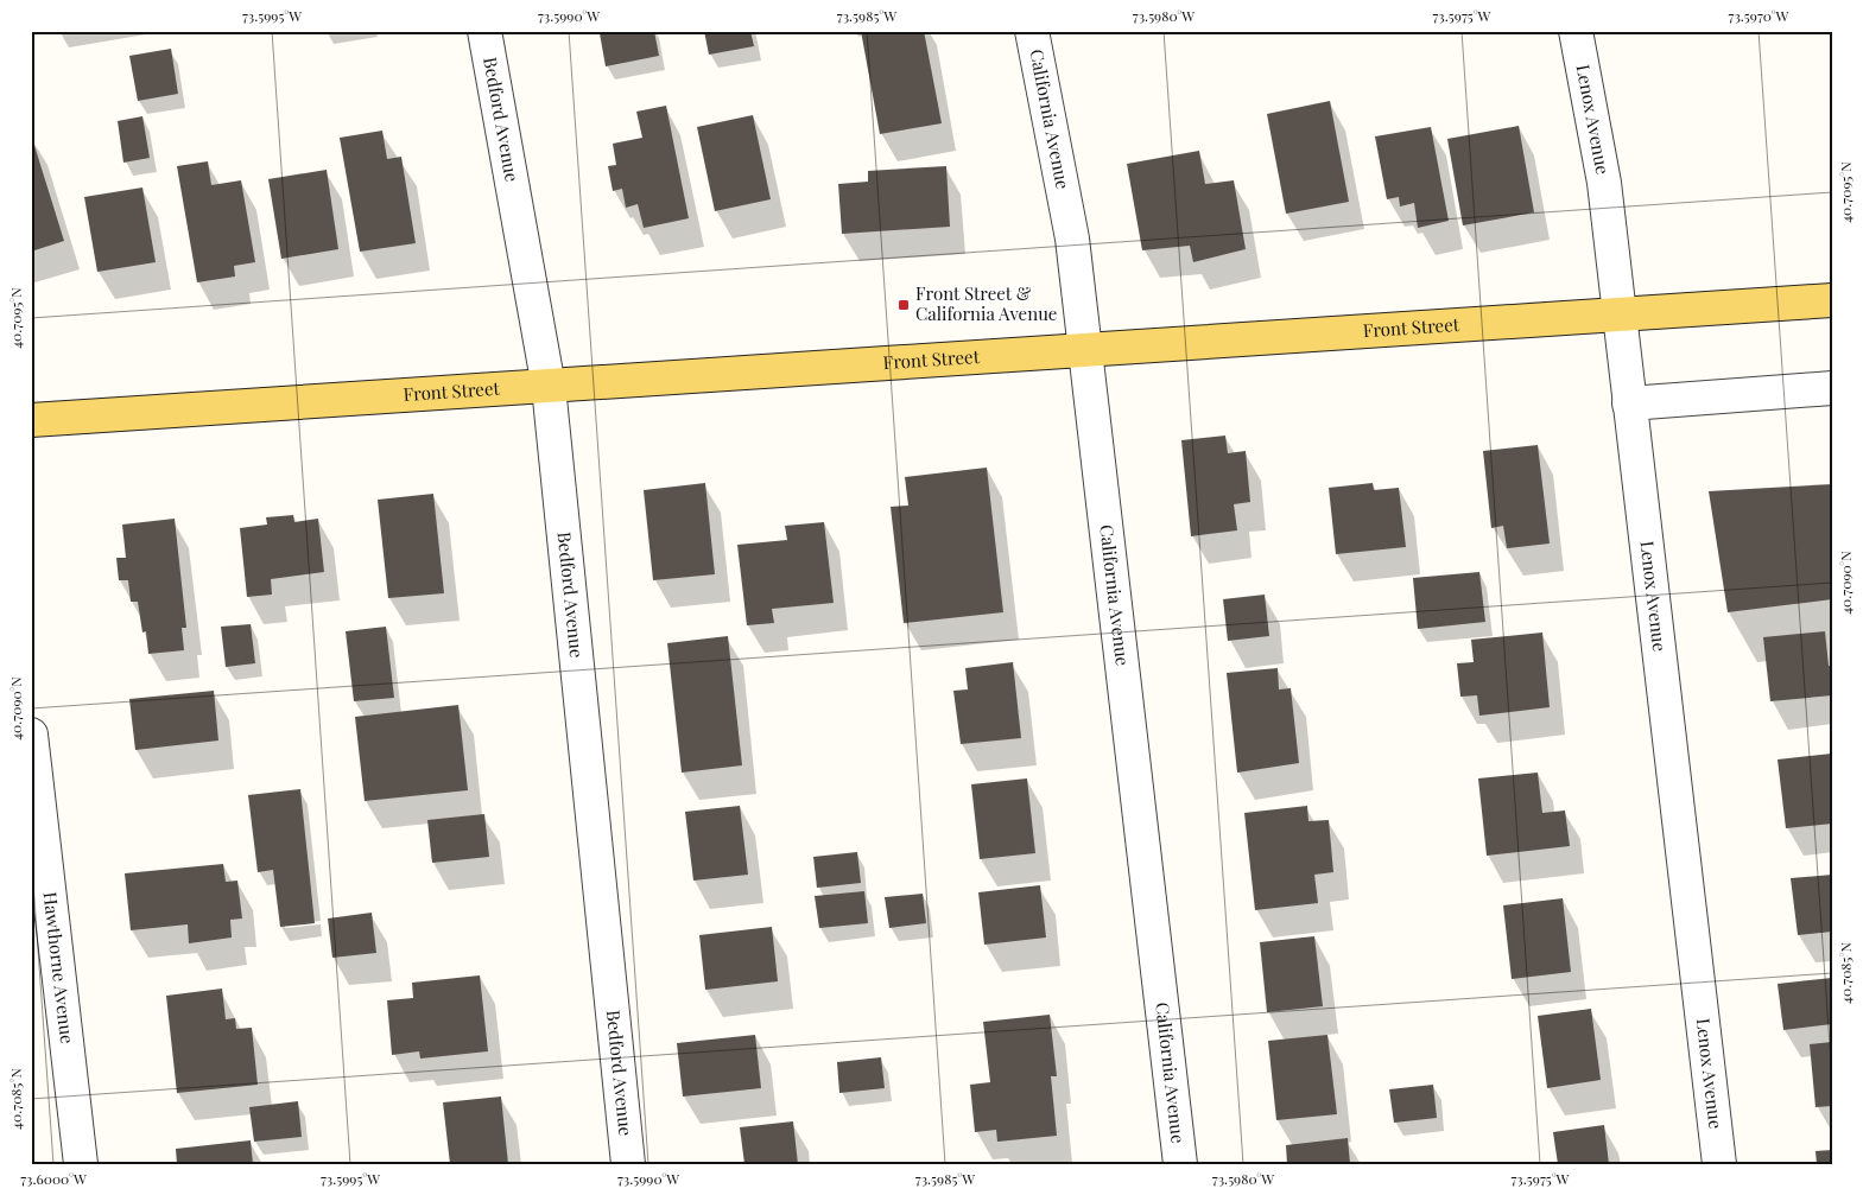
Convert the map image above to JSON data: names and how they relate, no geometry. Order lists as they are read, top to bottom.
{
  "streets": {
    "main road": ["Front Street"],
    "street": [
      "Bedford Avenue",
      "California Avenue",
      "Lenox Avenue",
      "Hawthorne Avenue"
    ]
  },
  "crossings": [
    ["Bedford Avenue", "Front Street"],
    ["California Avenue", "Front Street"],
    ["Lenox Avenue", "Front Street"]
  ],
  "places": {
    "transit": ["Front Street & California Avenue"]
  },
  "coordinates": [
    "73.5995°W",
    "73.5990°W",
    "73.5985°W",
    "73.5980°W",
    "73.5975°W",
    "73.5970°W",
    "40.7095°N",
    "40.7090°N",
    "40.7085°N",
    "73.6000°W"
  ]
}
